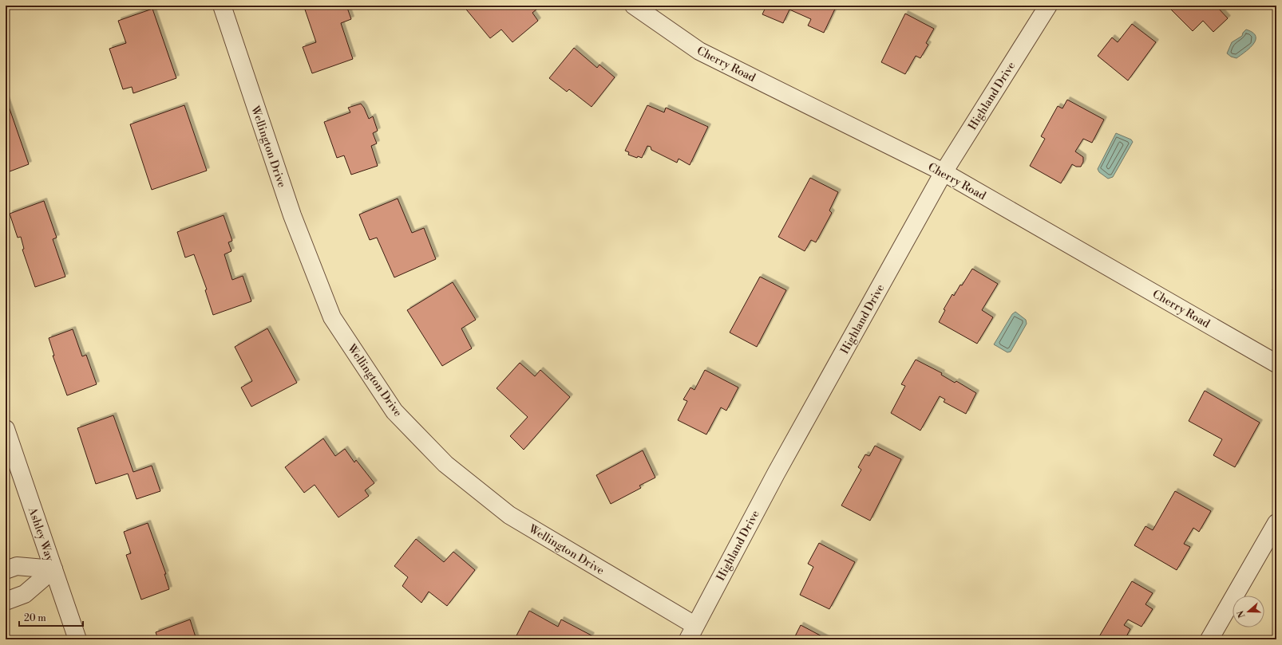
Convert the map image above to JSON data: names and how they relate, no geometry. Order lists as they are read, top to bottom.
{
  "streets": {
    "street": [
      "Cherry Road",
      "Highland Drive",
      "Wellington Drive",
      "Ashley Way"
    ]
  },
  "crossings": [
    ["Cherry Road", "Highland Drive"],
    ["Highland Drive", "Wellington Drive"]
  ],
  "scale_bar": "20 m",
  "north": "left"
}
